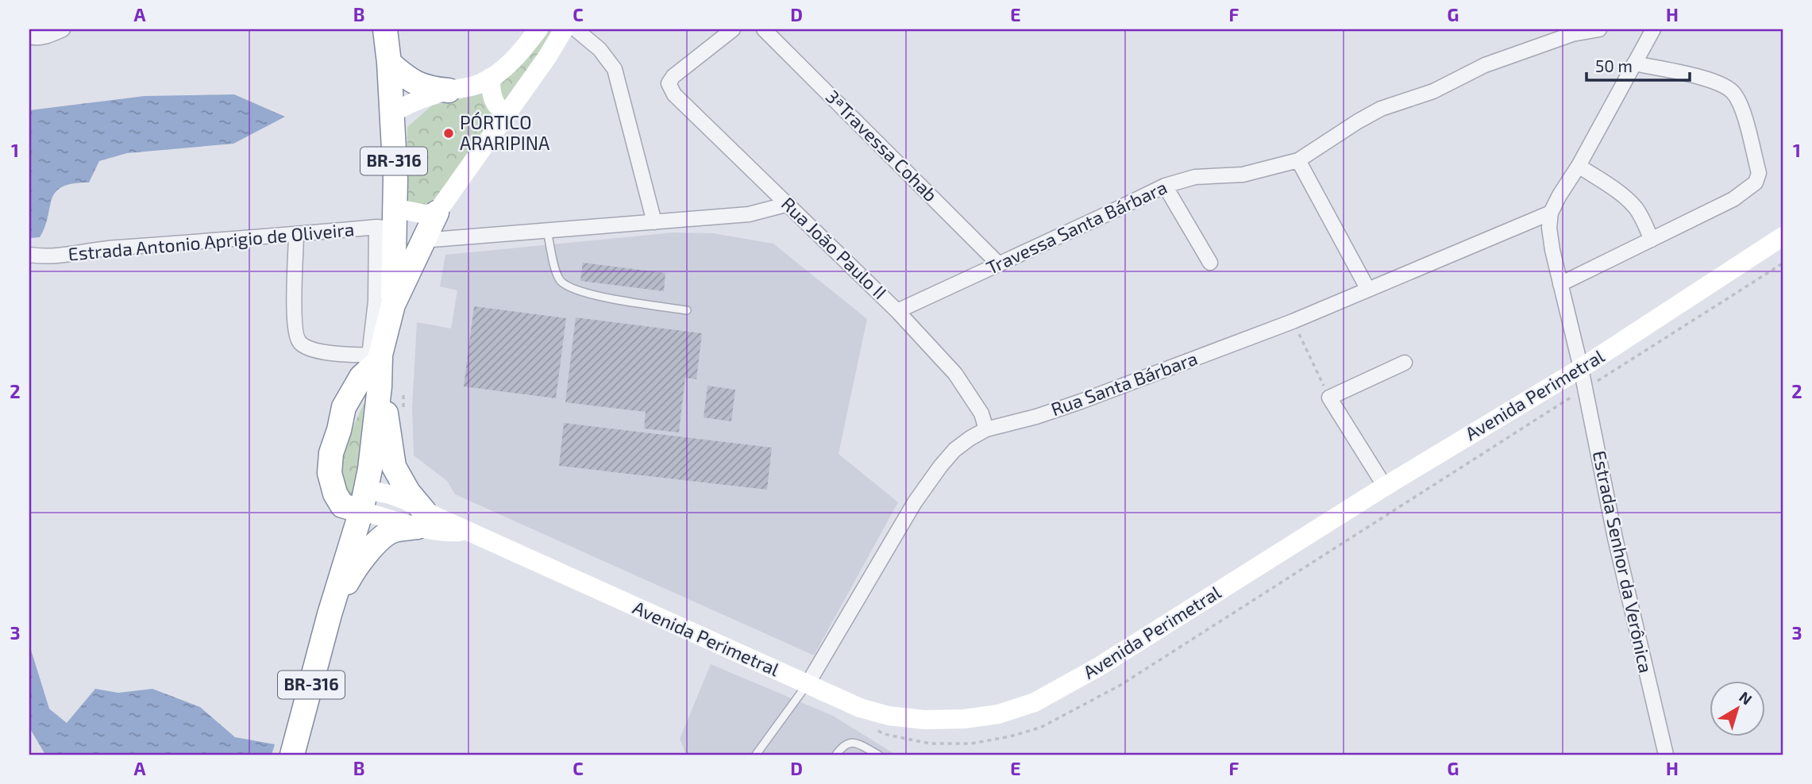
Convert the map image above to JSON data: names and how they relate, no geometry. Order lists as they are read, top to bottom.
{
  "streets": {
    "highway": ["BR-316"],
    "main road": ["Avenida Perimetral"],
    "street": [
      "3ªTravessa Cohab",
      "Travessa Santa Bárbara",
      "Estrada Antonio Aprigio de Oliveira",
      "Rua João Paulo II",
      "Rua Santa Bárbara",
      "Estrada Senhor da Verônica"
    ]
  },
  "crossings": [
    ["3ªTravessa Cohab", "Travessa Santa Bárbara"],
    ["BR-316", "Estrada Antonio Aprigio de Oliveira"],
    ["Travessa Santa Bárbara", "Rua João Paulo II"],
    ["Rua João Paulo II", "Rua Santa Bárbara"],
    ["Rua Santa Bárbara", "Avenida Perimetral"],
    ["Rua Santa Bárbara", "Estrada Senhor da Verônica"],
    ["Avenida Perimetral", "Estrada Senhor da Verônica"]
  ],
  "places": ["PÓRTICO ARARIPINA"],
  "scale_bar": "50 m",
  "north": "top right",
  "grid": {
    "columns": [
      "A",
      "B",
      "C",
      "D",
      "E",
      "F",
      "G",
      "H"
    ],
    "rows": ["1", "2", "3"]
  }
}
